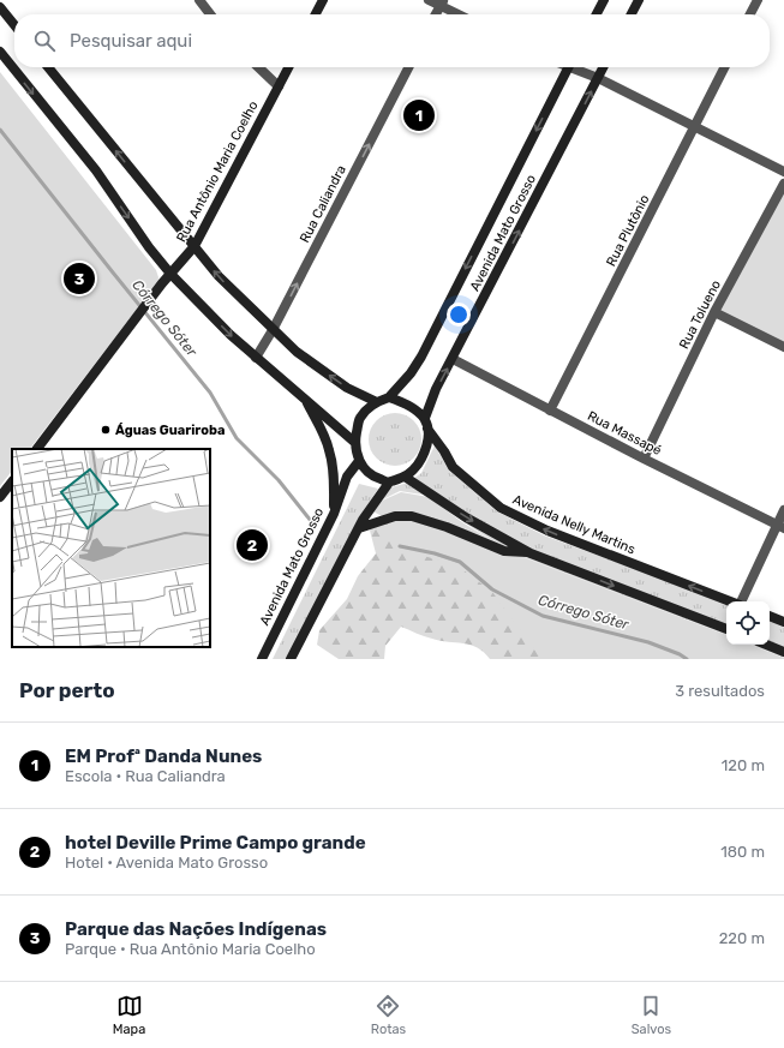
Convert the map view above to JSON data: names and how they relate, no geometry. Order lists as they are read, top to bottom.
{
  "streets": {
    "main road": ["Rua Antônio Maria Coelho", "Avenida Mato Grosso", "Avenida Nelly Martins"],
    "street": [
      "Rua Caliandra",
      "Rua Plutônio",
      "Rua Tolueno",
      "Rua Massapé"
    ]
  },
  "crossings": [
    ["Rua Plutônio", "Rua Massapé"],
    ["Avenida Mato Grosso", "Rua Massapé"],
    ["Avenida Mato Grosso", "Avenida Nelly Martins"],
    ["Rua Tolueno", "Rua Massapé"]
  ],
  "one_way": ["Rua Caliandra"],
  "water": ["Córrego Sóter"],
  "places": ["Águas Guariroba"],
  "page": {
    "search": "Pesquisar aqui",
    "pins": ["1", "3", "2"],
    "heading": ["Por perto", "3 resultados"],
    "list": [
      {
        "mark": "1",
        "name": "EM Profª Danda Nunes",
        "note": "Escola · Rua Caliandra",
        "value": "120 m"
      },
      {
        "mark": "2",
        "name": "hotel Deville Prime Campo grande",
        "note": "Hotel · Avenida Mato Grosso",
        "value": "180 m"
      },
      {
        "mark": "3",
        "name": "Parque das Nações Indígenas",
        "note": "Parque · Rua Antônio Maria Coelho",
        "value": "220 m"
      }
    ],
    "nav": ["Mapa", "Rotas", "Salvos"]
  }
}
